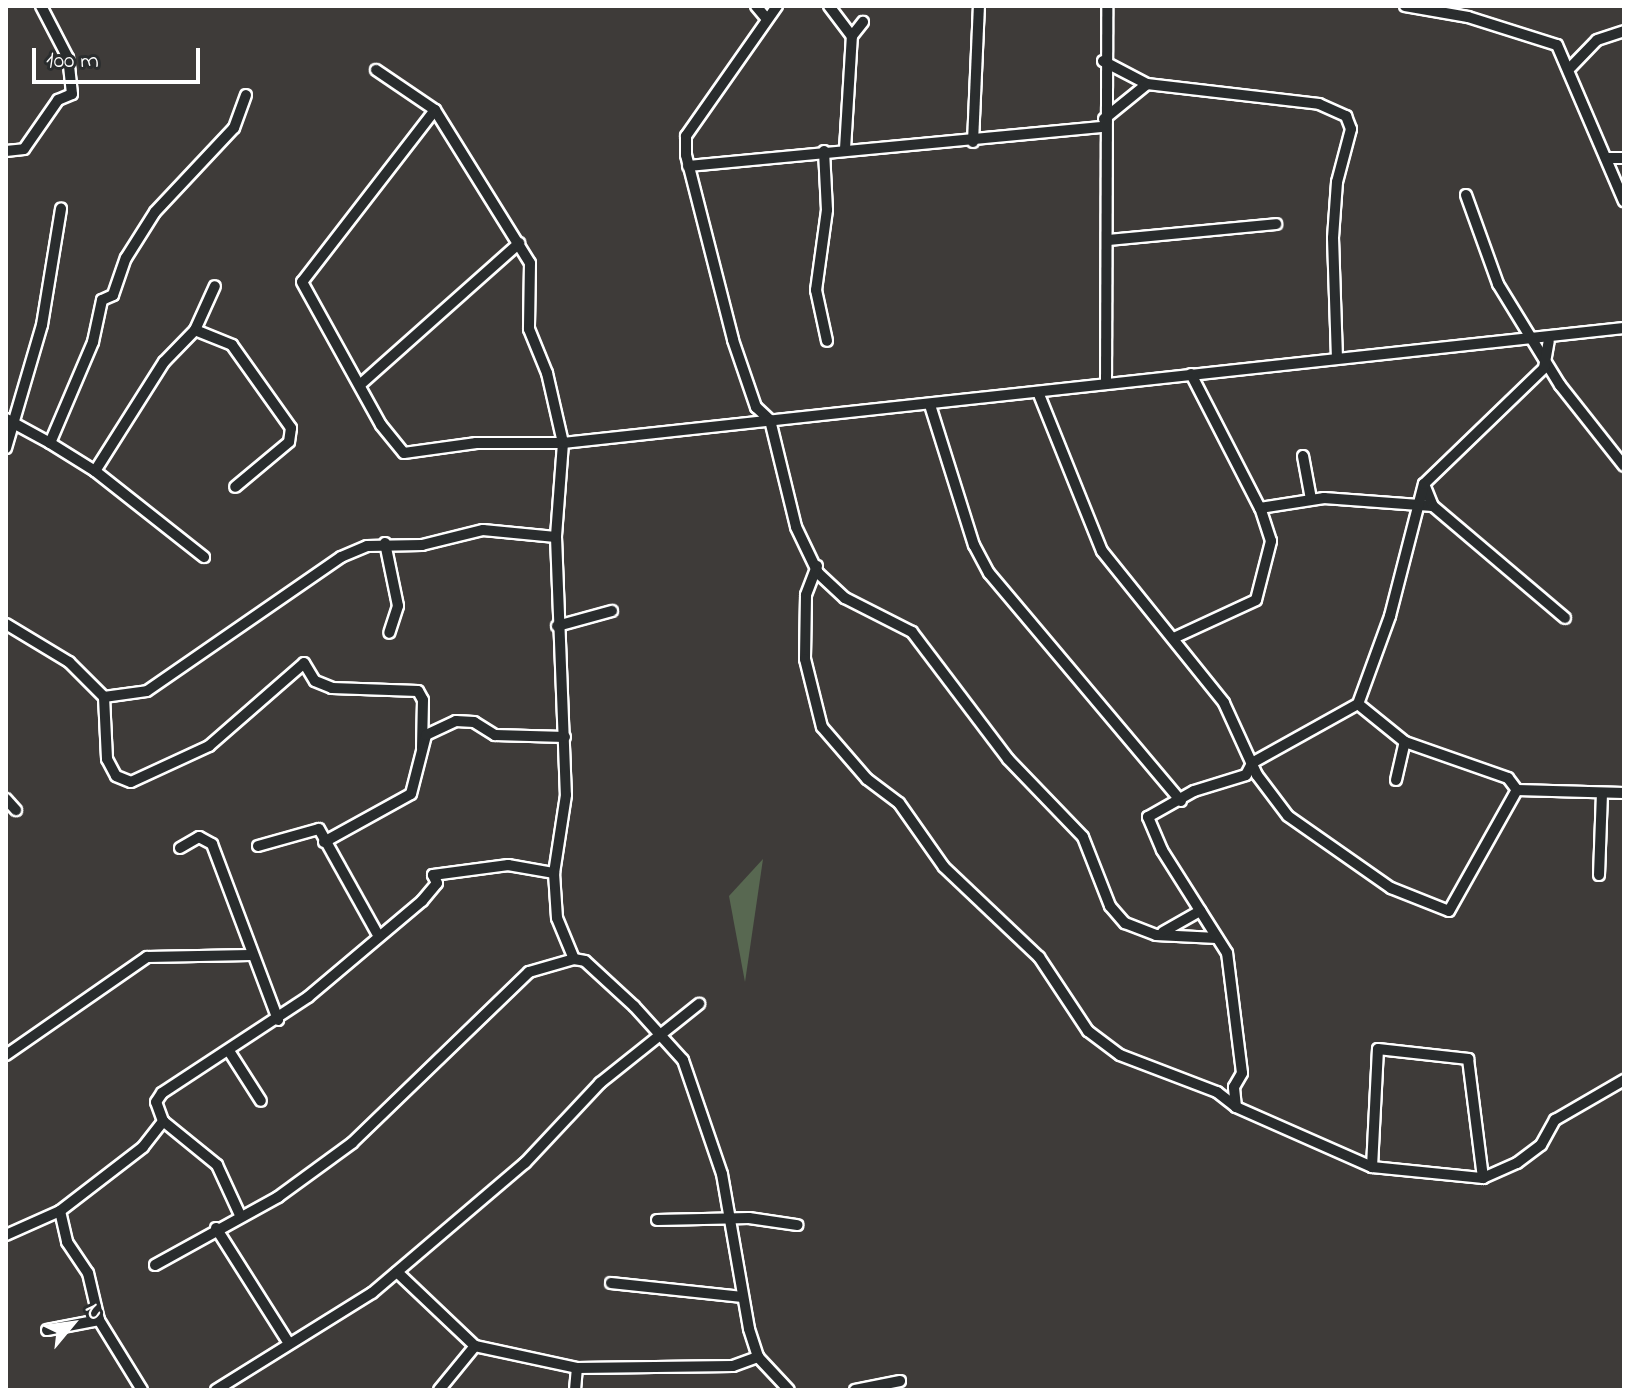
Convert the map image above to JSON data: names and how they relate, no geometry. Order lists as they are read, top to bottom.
{
  "scale_bar": "100 m",
  "north": "top right"
}
